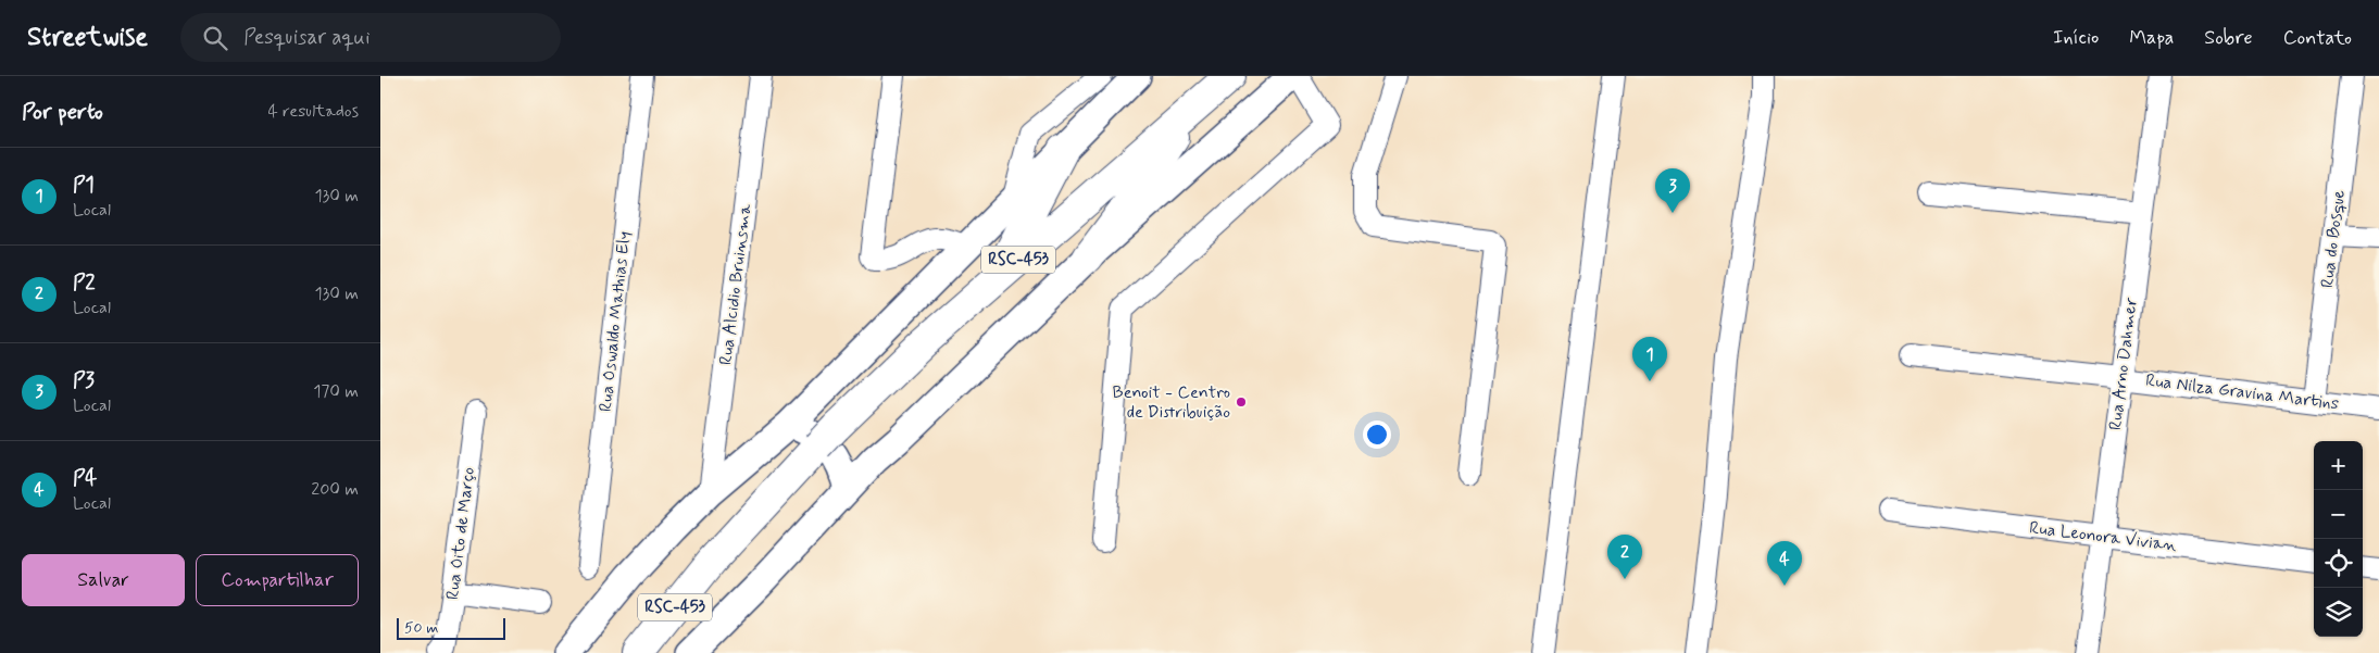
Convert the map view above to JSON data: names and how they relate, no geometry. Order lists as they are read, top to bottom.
{
  "streets": {
    "highway": ["RSC-453"],
    "street": [
      "Rua do Bosque",
      "Rua Alcidio Bruinsma",
      "Rua Oswaldo Mathias Ely",
      "Rua Arno Dahmer",
      "Rua Nilza Gravina Martins",
      "Rua Oito de Março",
      "Rua Leonora Vivian"
    ]
  },
  "crossings": [
    ["Rua do Bosque", "Rua Nilza Gravina Martins"],
    ["Rua Arno Dahmer", "Rua Nilza Gravina Martins"],
    ["Rua Arno Dahmer", "Rua Leonora Vivian"]
  ],
  "places": ["Benoit - Centro de Distribuição"],
  "scale_bar": "50 m",
  "page": {
    "header": "Streetwise",
    "search": "Pesquisar aqui",
    "nav": [
      "Início",
      "Mapa",
      "Sobre",
      "Contato"
    ],
    "heading": ["Por perto", "4 resultados"],
    "list": [
      {
        "mark": "1",
        "name": "P1",
        "note": "Local",
        "value": "130 m"
      },
      {
        "mark": "2",
        "name": "P2",
        "note": "Local",
        "value": "130 m"
      },
      {
        "mark": "3",
        "name": "P3",
        "note": "Local",
        "value": "170 m"
      },
      {
        "mark": "4",
        "name": "P4",
        "note": "Local",
        "value": "200 m"
      }
    ],
    "pins": [
      "3",
      "1",
      "2",
      "4"
    ],
    "map_buttons": ["+", "−"],
    "buttons": ["Salvar", "Compartilhar"],
    "scale": "50 m"
  }
}
